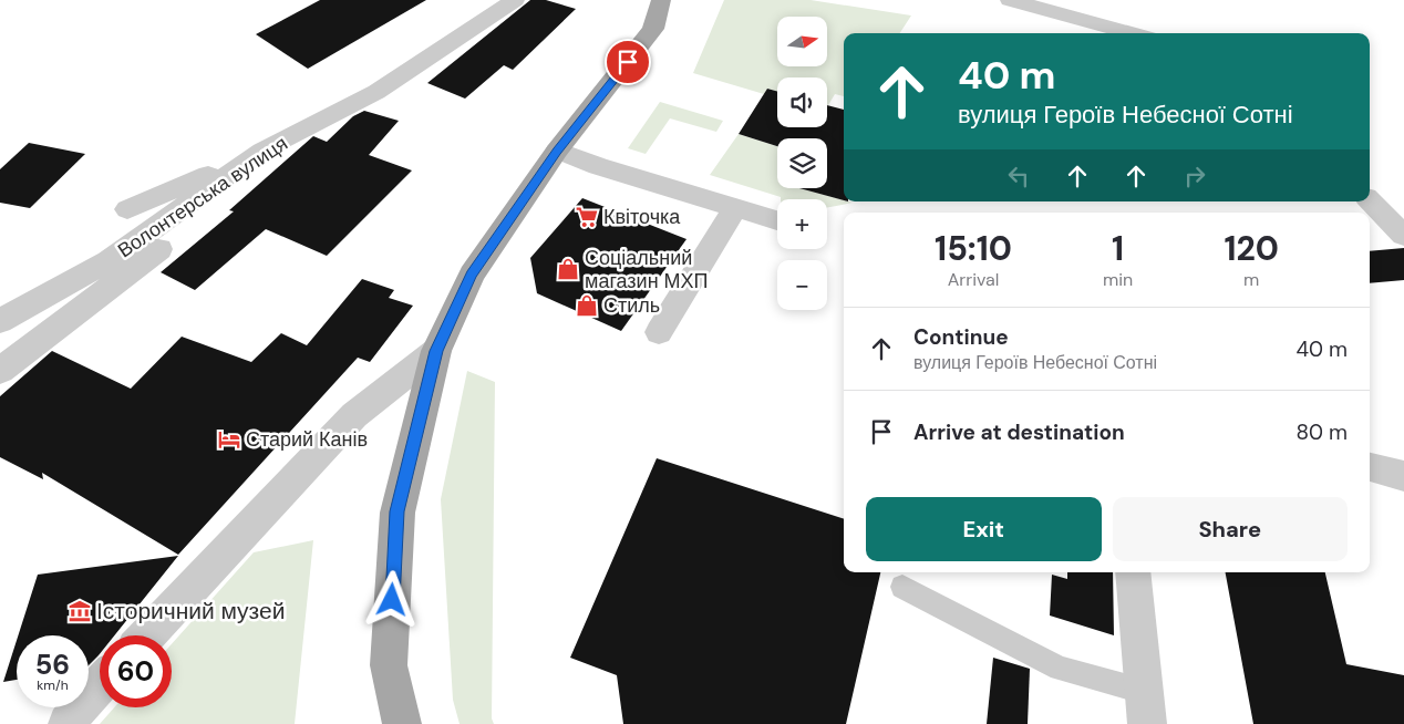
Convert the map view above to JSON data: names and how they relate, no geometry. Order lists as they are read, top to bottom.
{
  "streets": {
    "street": ["Волонтерська вулиця"]
  },
  "places": {
    "supermarket": ["Квіточка"],
    "shop": ["Соціальний магазин МХП", "Стиль"],
    "hotel": ["Старий Канів"],
    "museum": ["Історичний музей"]
  },
  "north": "right",
  "page": {
    "map_buttons": ["+", "−"],
    "turn": ["40 m", "вулиця Героїв Небесної Сотні"],
    "eta": [
      "15:10",
      "Arrival",
      "1",
      "min",
      "120",
      "m"
    ],
    "list": [
      {
        "name": "Continue",
        "note": "вулиця Героїв Небесної Сотні",
        "value": "40 m"
      },
      {
        "name": "Arrive at destination",
        "value": "80 m"
      }
    ],
    "buttons": ["Exit", "Share"],
    "speed": "56 km/h",
    "limit": "60"
  }
}
